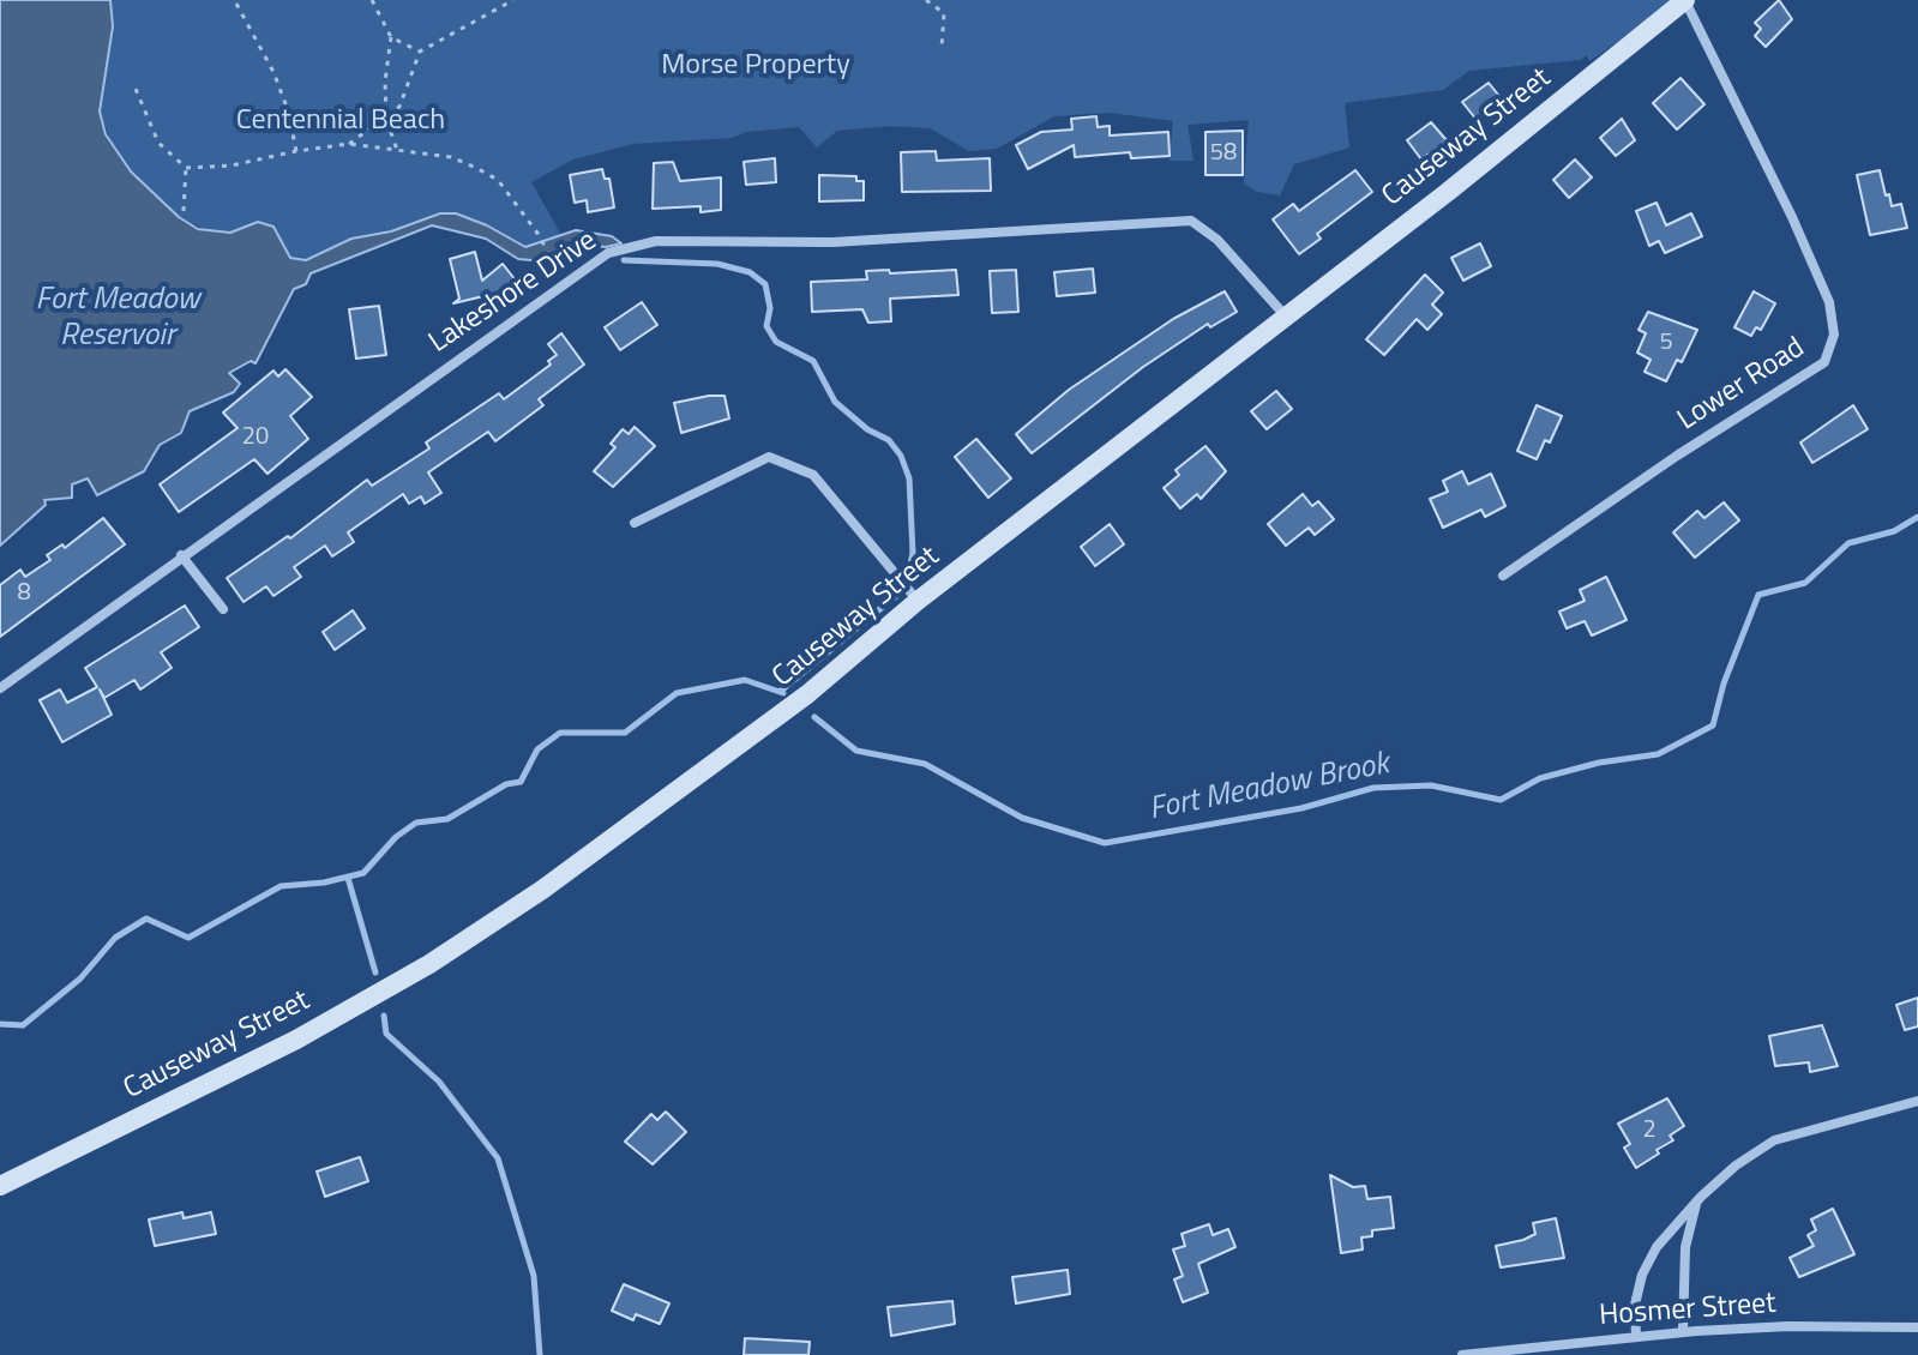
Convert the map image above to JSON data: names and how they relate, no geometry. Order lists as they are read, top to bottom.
{
  "streets": {
    "street": [
      "Causeway Street",
      "Lakeshore Drive",
      "Lower Road",
      "Hosmer Street"
    ]
  },
  "crossings": [
    ["Causeway Street", "Lakeshore Drive"],
    ["Causeway Street", "Lower Road"]
  ],
  "water": ["Fort Meadow Reservoir", "Fort Meadow Brook"],
  "parks": ["Morse Property", "Centennial Beach"],
  "house_numbers": [
    "58",
    "5",
    "20",
    "8",
    "2"
  ]
}
